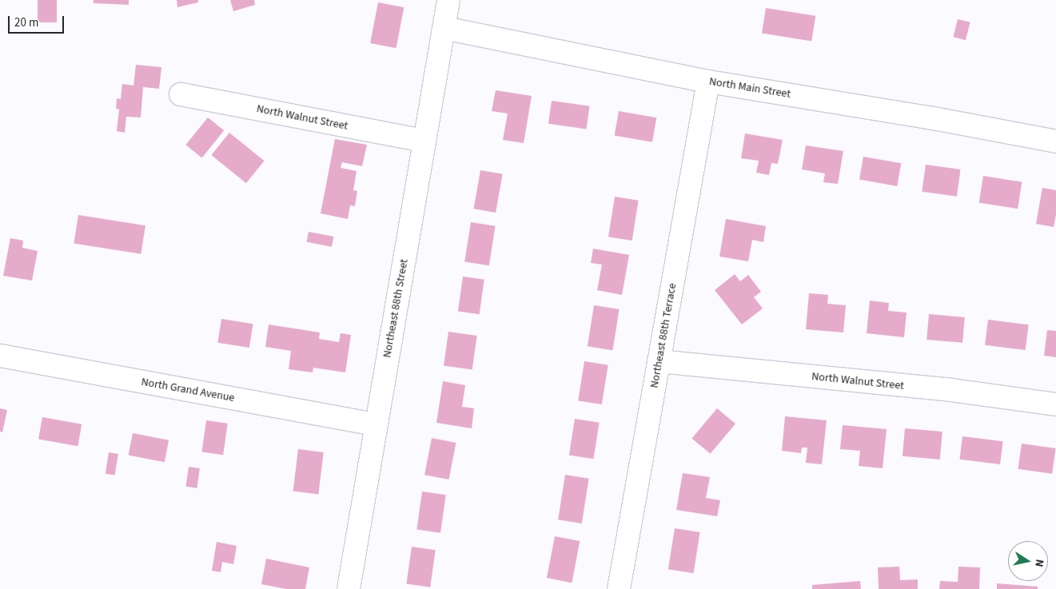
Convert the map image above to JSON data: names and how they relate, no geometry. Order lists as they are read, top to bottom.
{
  "streets": {
    "street": [
      "North Main Street",
      "North Walnut Street",
      "Northeast 88th Street",
      "Northeast 88th Terrace",
      "North Grand Avenue"
    ]
  },
  "crossings": [
    ["North Main Street", "Northeast 88th Street"],
    ["North Main Street", "Northeast 88th Terrace"],
    ["North Walnut Street", "Northeast 88th Street"],
    ["North Walnut Street", "Northeast 88th Terrace"],
    ["Northeast 88th Street", "North Grand Avenue"]
  ],
  "scale_bar": "20 m",
  "north": "right"
}
